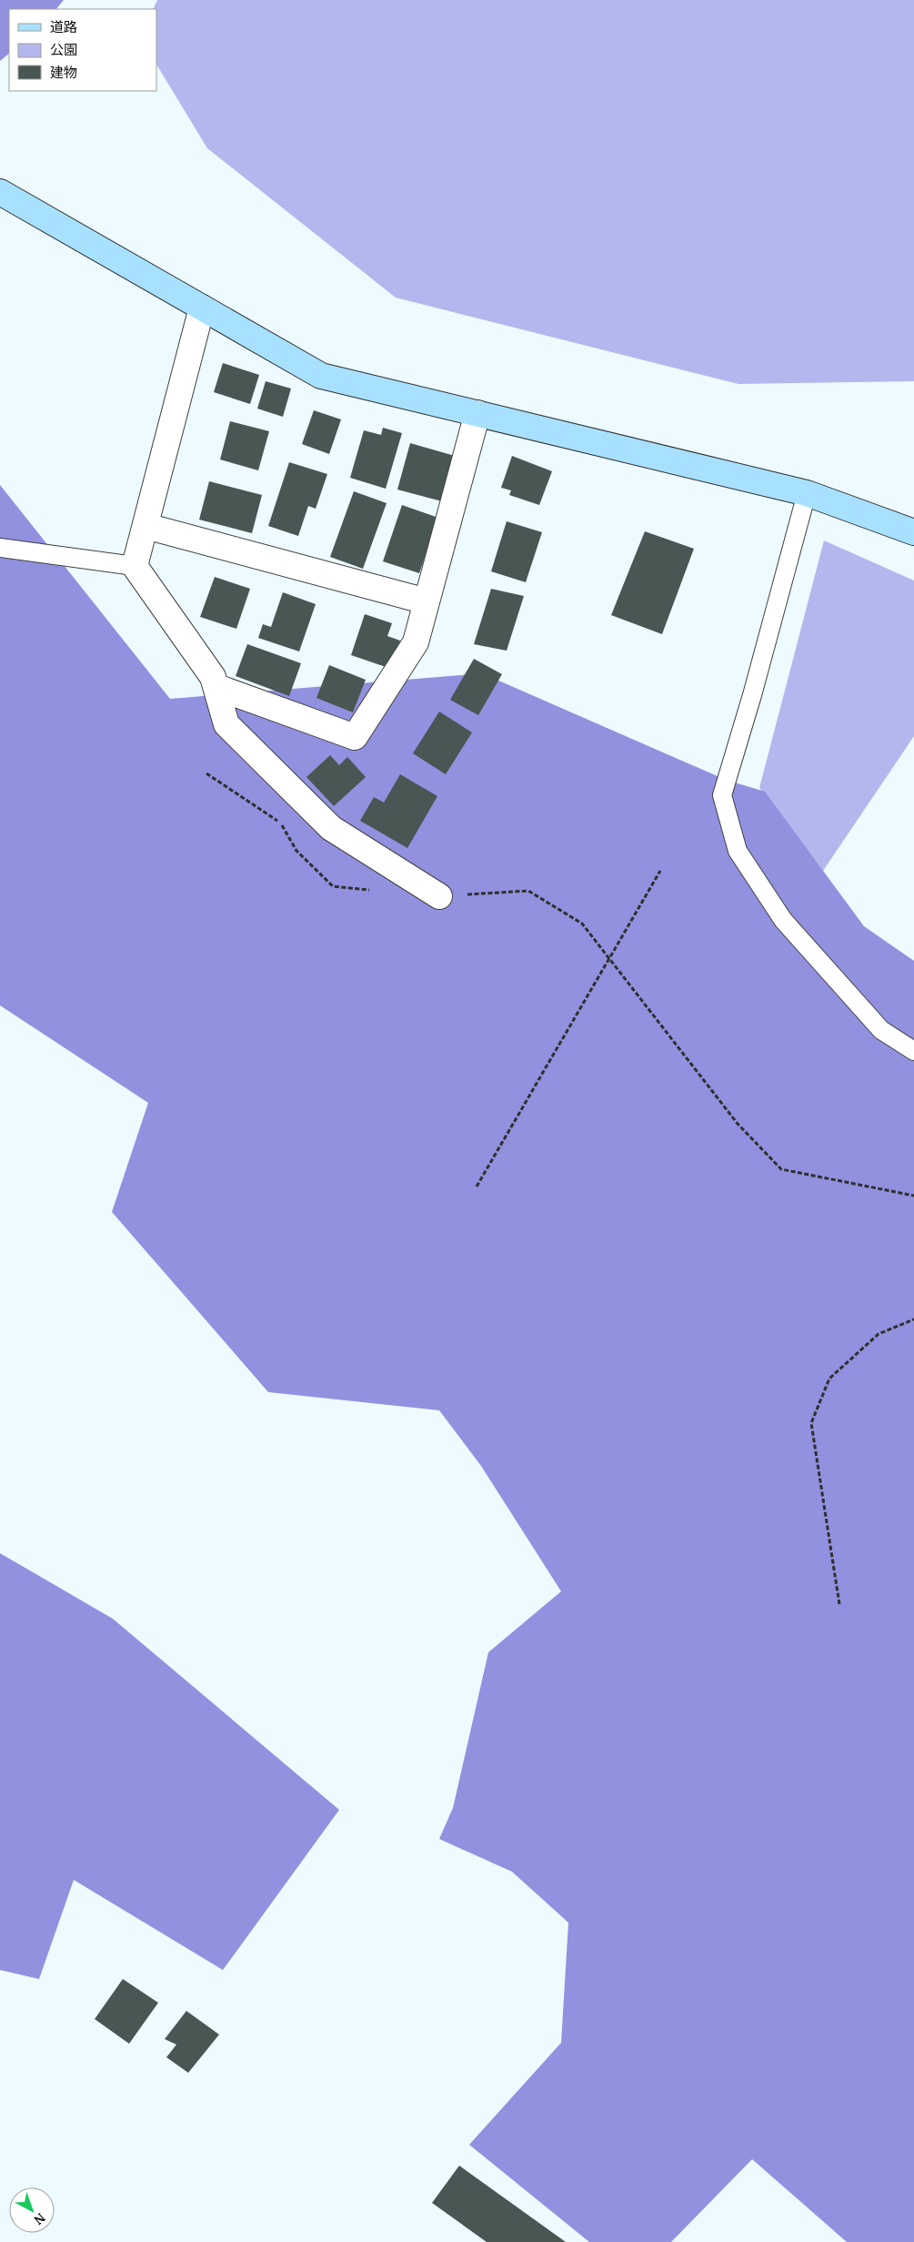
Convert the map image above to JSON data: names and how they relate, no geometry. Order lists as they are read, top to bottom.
{
  "legend": ["道路", "公園", "建物"],
  "north": "bottom right"
}
